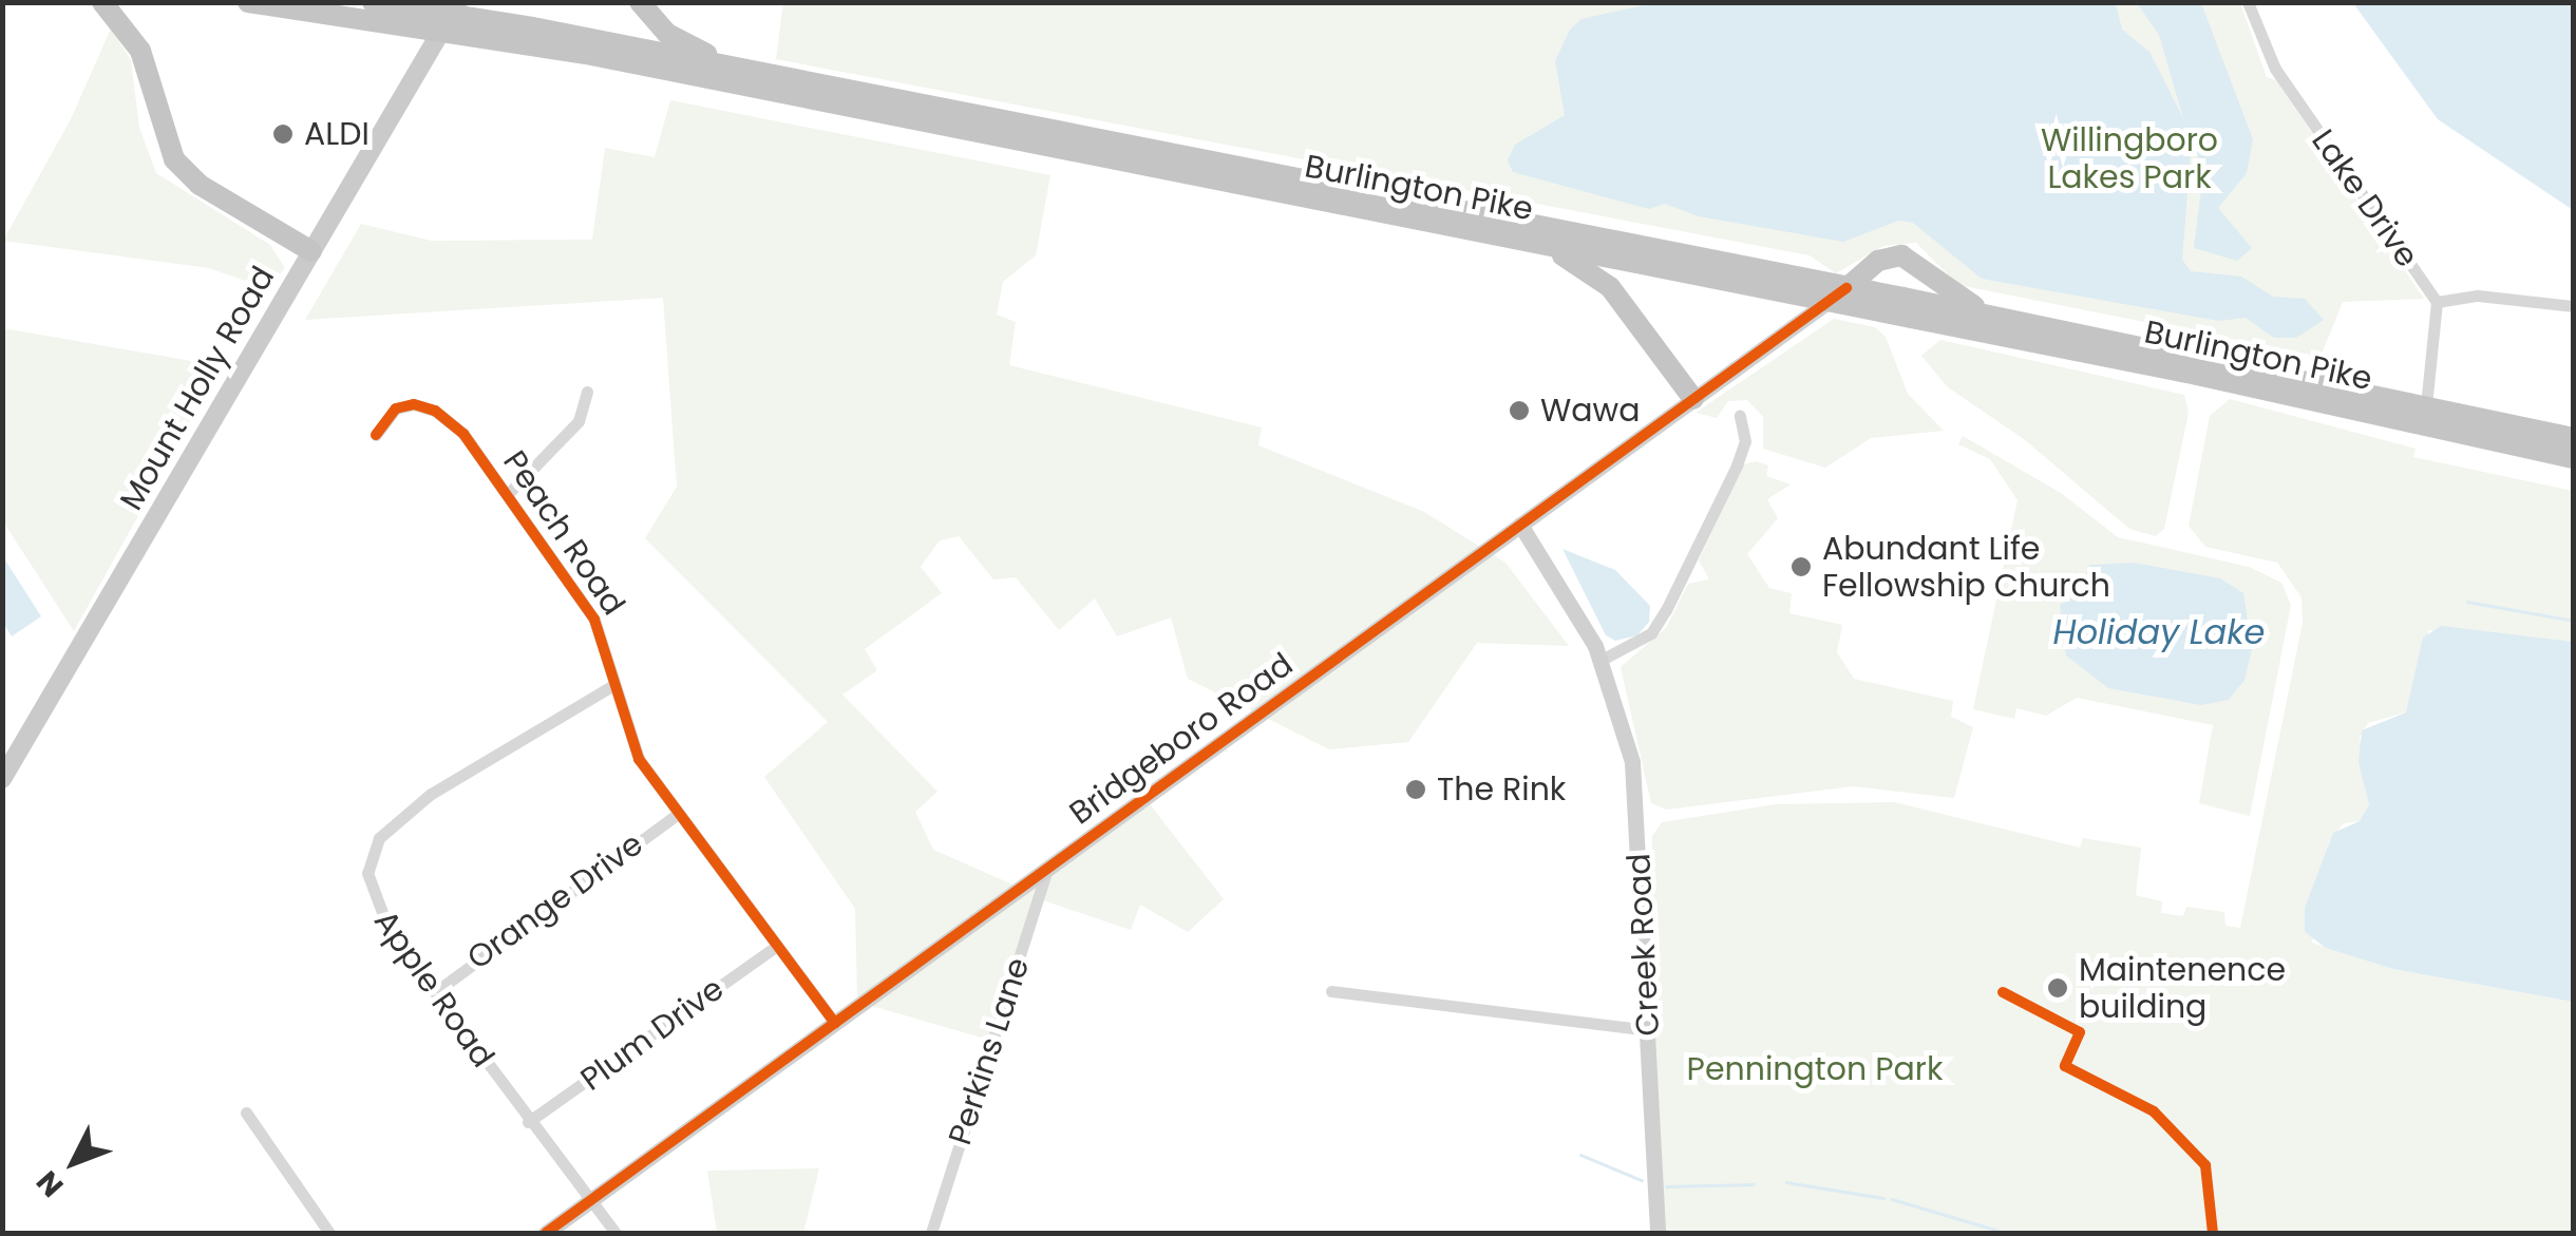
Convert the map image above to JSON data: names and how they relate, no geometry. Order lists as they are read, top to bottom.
{
  "streets": {
    "highway": ["Burlington Pike"],
    "main road": ["Mount Holly Road"],
    "street": [
      "Lake Drive",
      "Peach Road",
      "Bridgeboro Road",
      "Orange Drive",
      "Creek Road",
      "Apple Road",
      "Plum Drive",
      "Perkins Lane"
    ]
  },
  "crossings": [
    ["Burlington Pike", "Lake Drive"],
    ["Burlington Pike", "Mount Holly Road"],
    ["Burlington Pike", "Bridgeboro Road"],
    ["Peach Road", "Bridgeboro Road"],
    ["Peach Road", "Orange Drive"],
    ["Peach Road", "Apple Road"],
    ["Peach Road", "Plum Drive"],
    ["Bridgeboro Road", "Creek Road"],
    ["Bridgeboro Road", "Apple Road"],
    ["Bridgeboro Road", "Perkins Lane"],
    ["Orange Drive", "Apple Road"],
    ["Apple Road", "Plum Drive"]
  ],
  "water": ["Holiday Lake"],
  "parks": ["Willingboro Lakes Park", "Pennington Park"],
  "places": [
    "ALDI",
    "Wawa",
    "Abundant Life Fellowship Church",
    "The Rink",
    "Maintenence building"
  ],
  "north": "bottom left"
}
